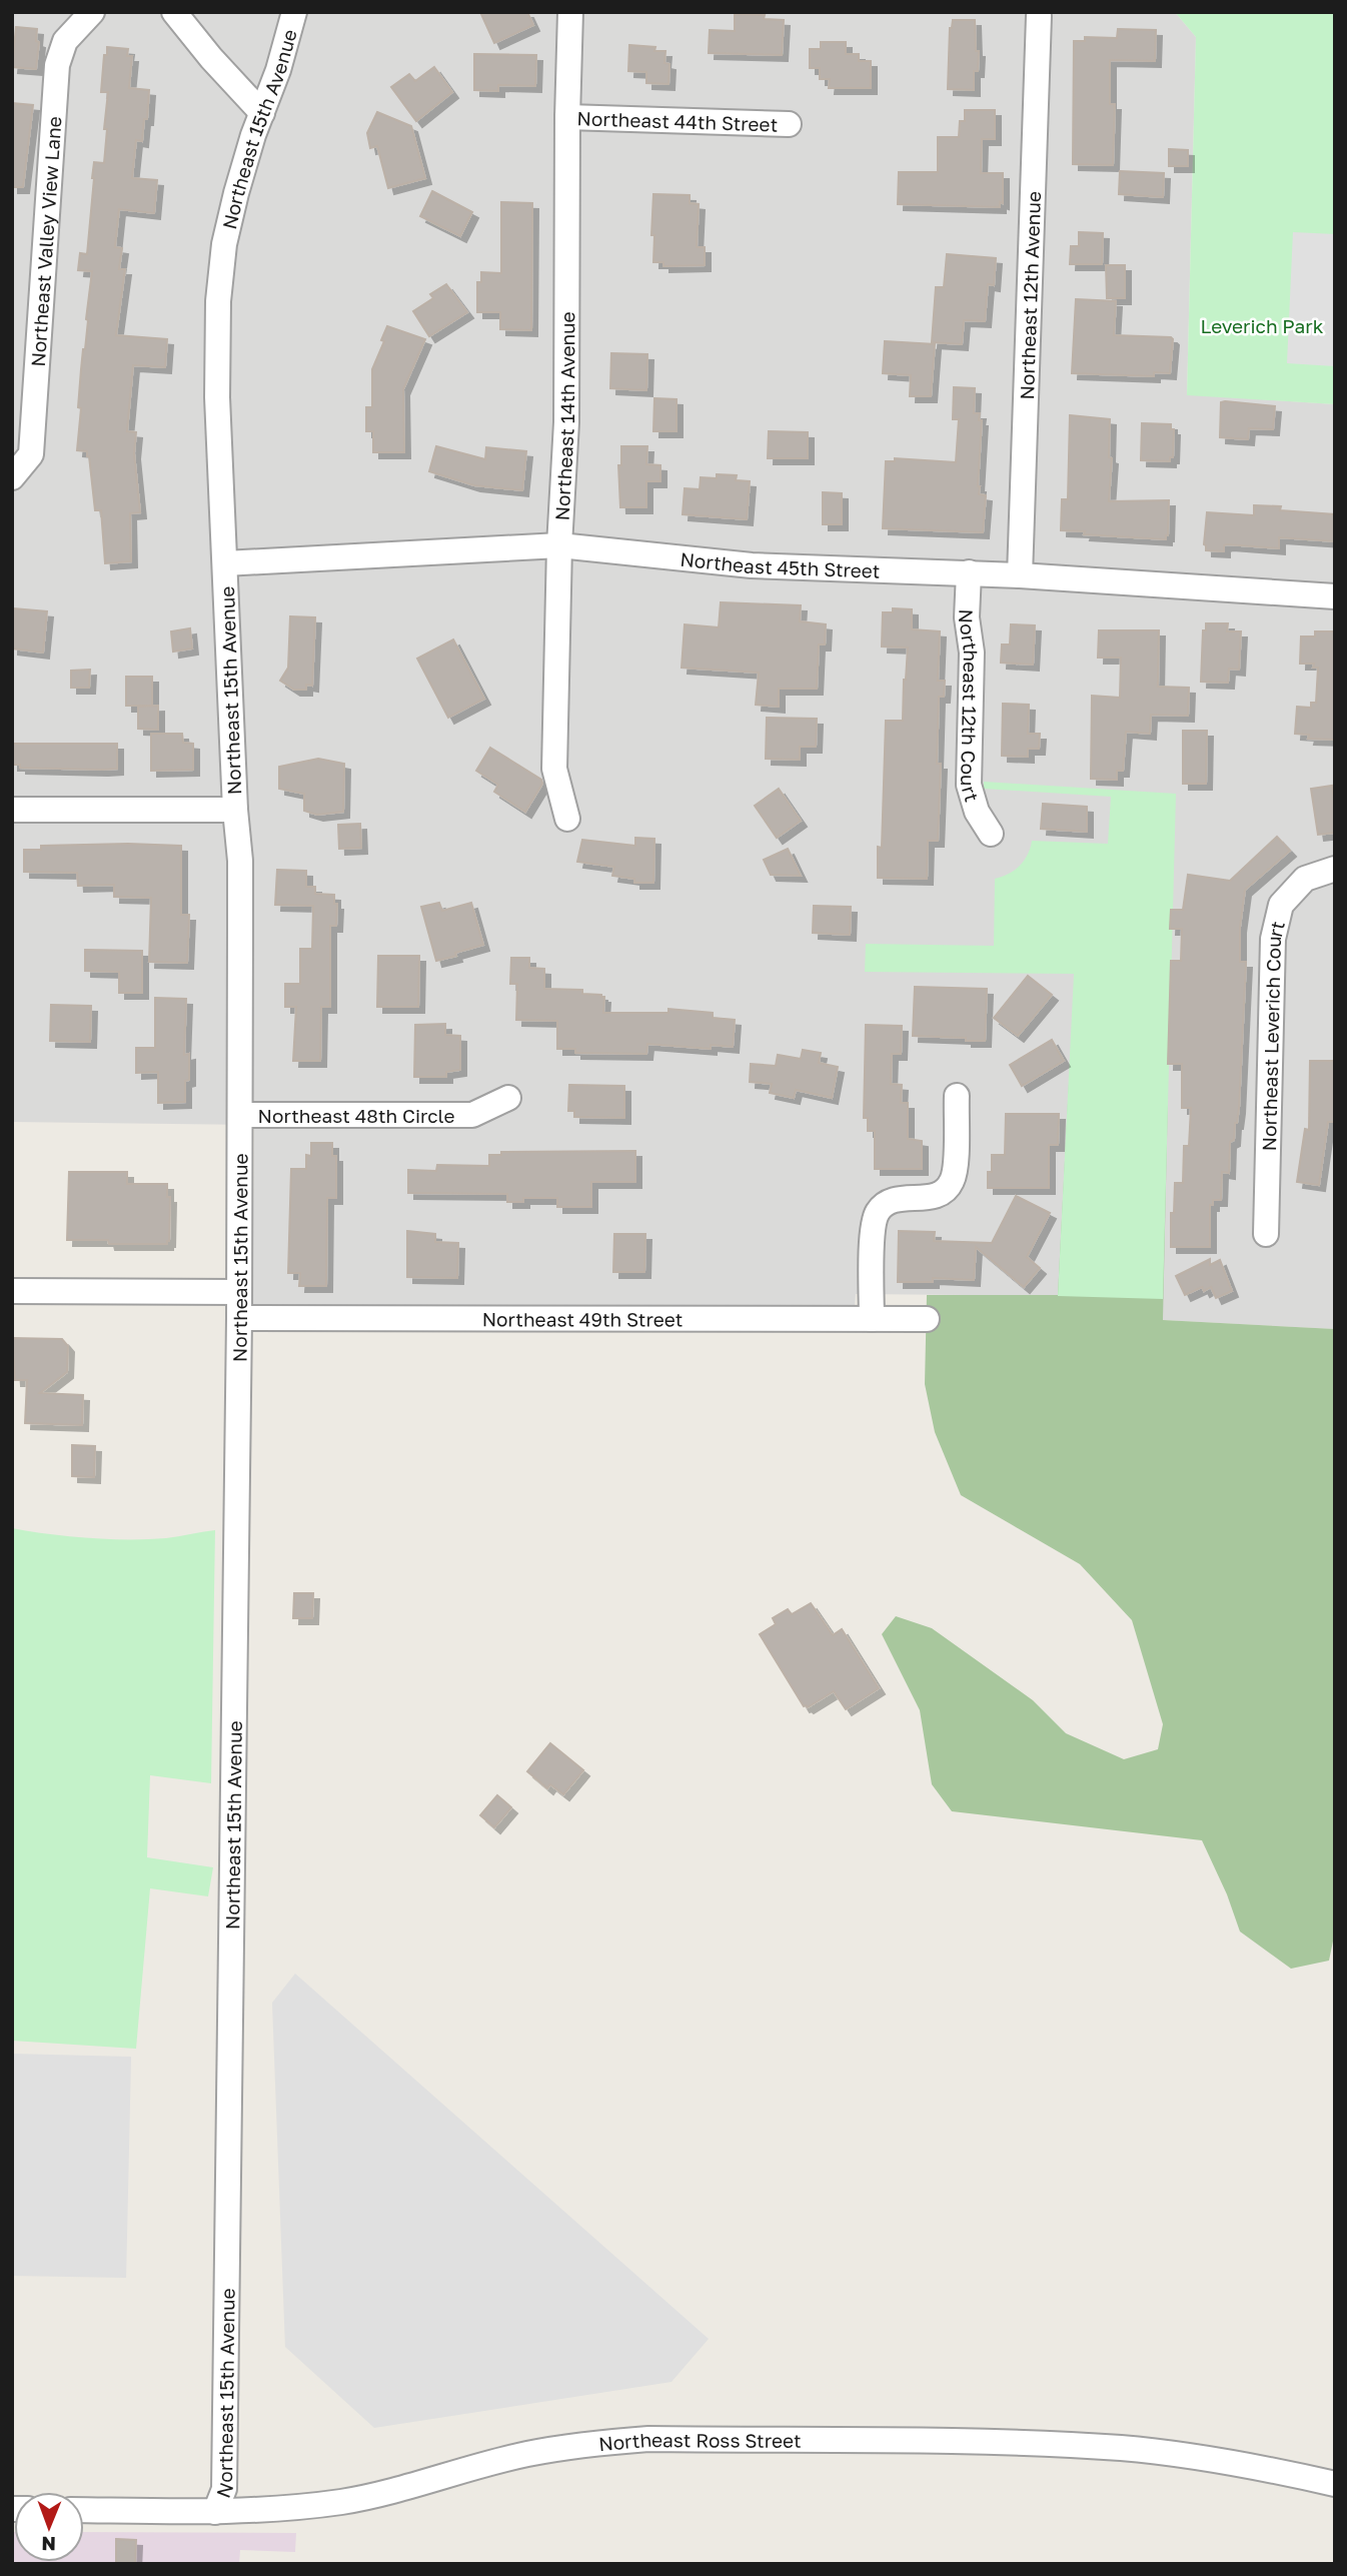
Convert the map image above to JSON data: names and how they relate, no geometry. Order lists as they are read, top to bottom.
{
  "streets": {
    "street": [
      "Northeast 44th Street",
      "Northeast 15th Avenue",
      "Northeast Valley View Lane",
      "Northeast 12th Avenue",
      "Northeast 14th Avenue",
      "Northeast 45th Street",
      "Northeast 12th Court",
      "Northeast Leverich Court",
      "Northeast 48th Circle",
      "Northeast 49th Street",
      "Northeast Ross Street"
    ]
  },
  "crossings": [
    ["Northeast 44th Street", "Northeast 14th Avenue"],
    ["Northeast 15th Avenue", "Northeast 45th Street"],
    ["Northeast 15th Avenue", "Northeast 48th Circle"],
    ["Northeast 15th Avenue", "Northeast 49th Street"],
    ["Northeast 15th Avenue", "Northeast Ross Street"],
    ["Northeast 12th Avenue", "Northeast 45th Street"],
    ["Northeast 14th Avenue", "Northeast 45th Street"],
    ["Northeast 45th Street", "Northeast 12th Court"]
  ],
  "parks": ["Leverich Park"],
  "north": "bottom"
}
